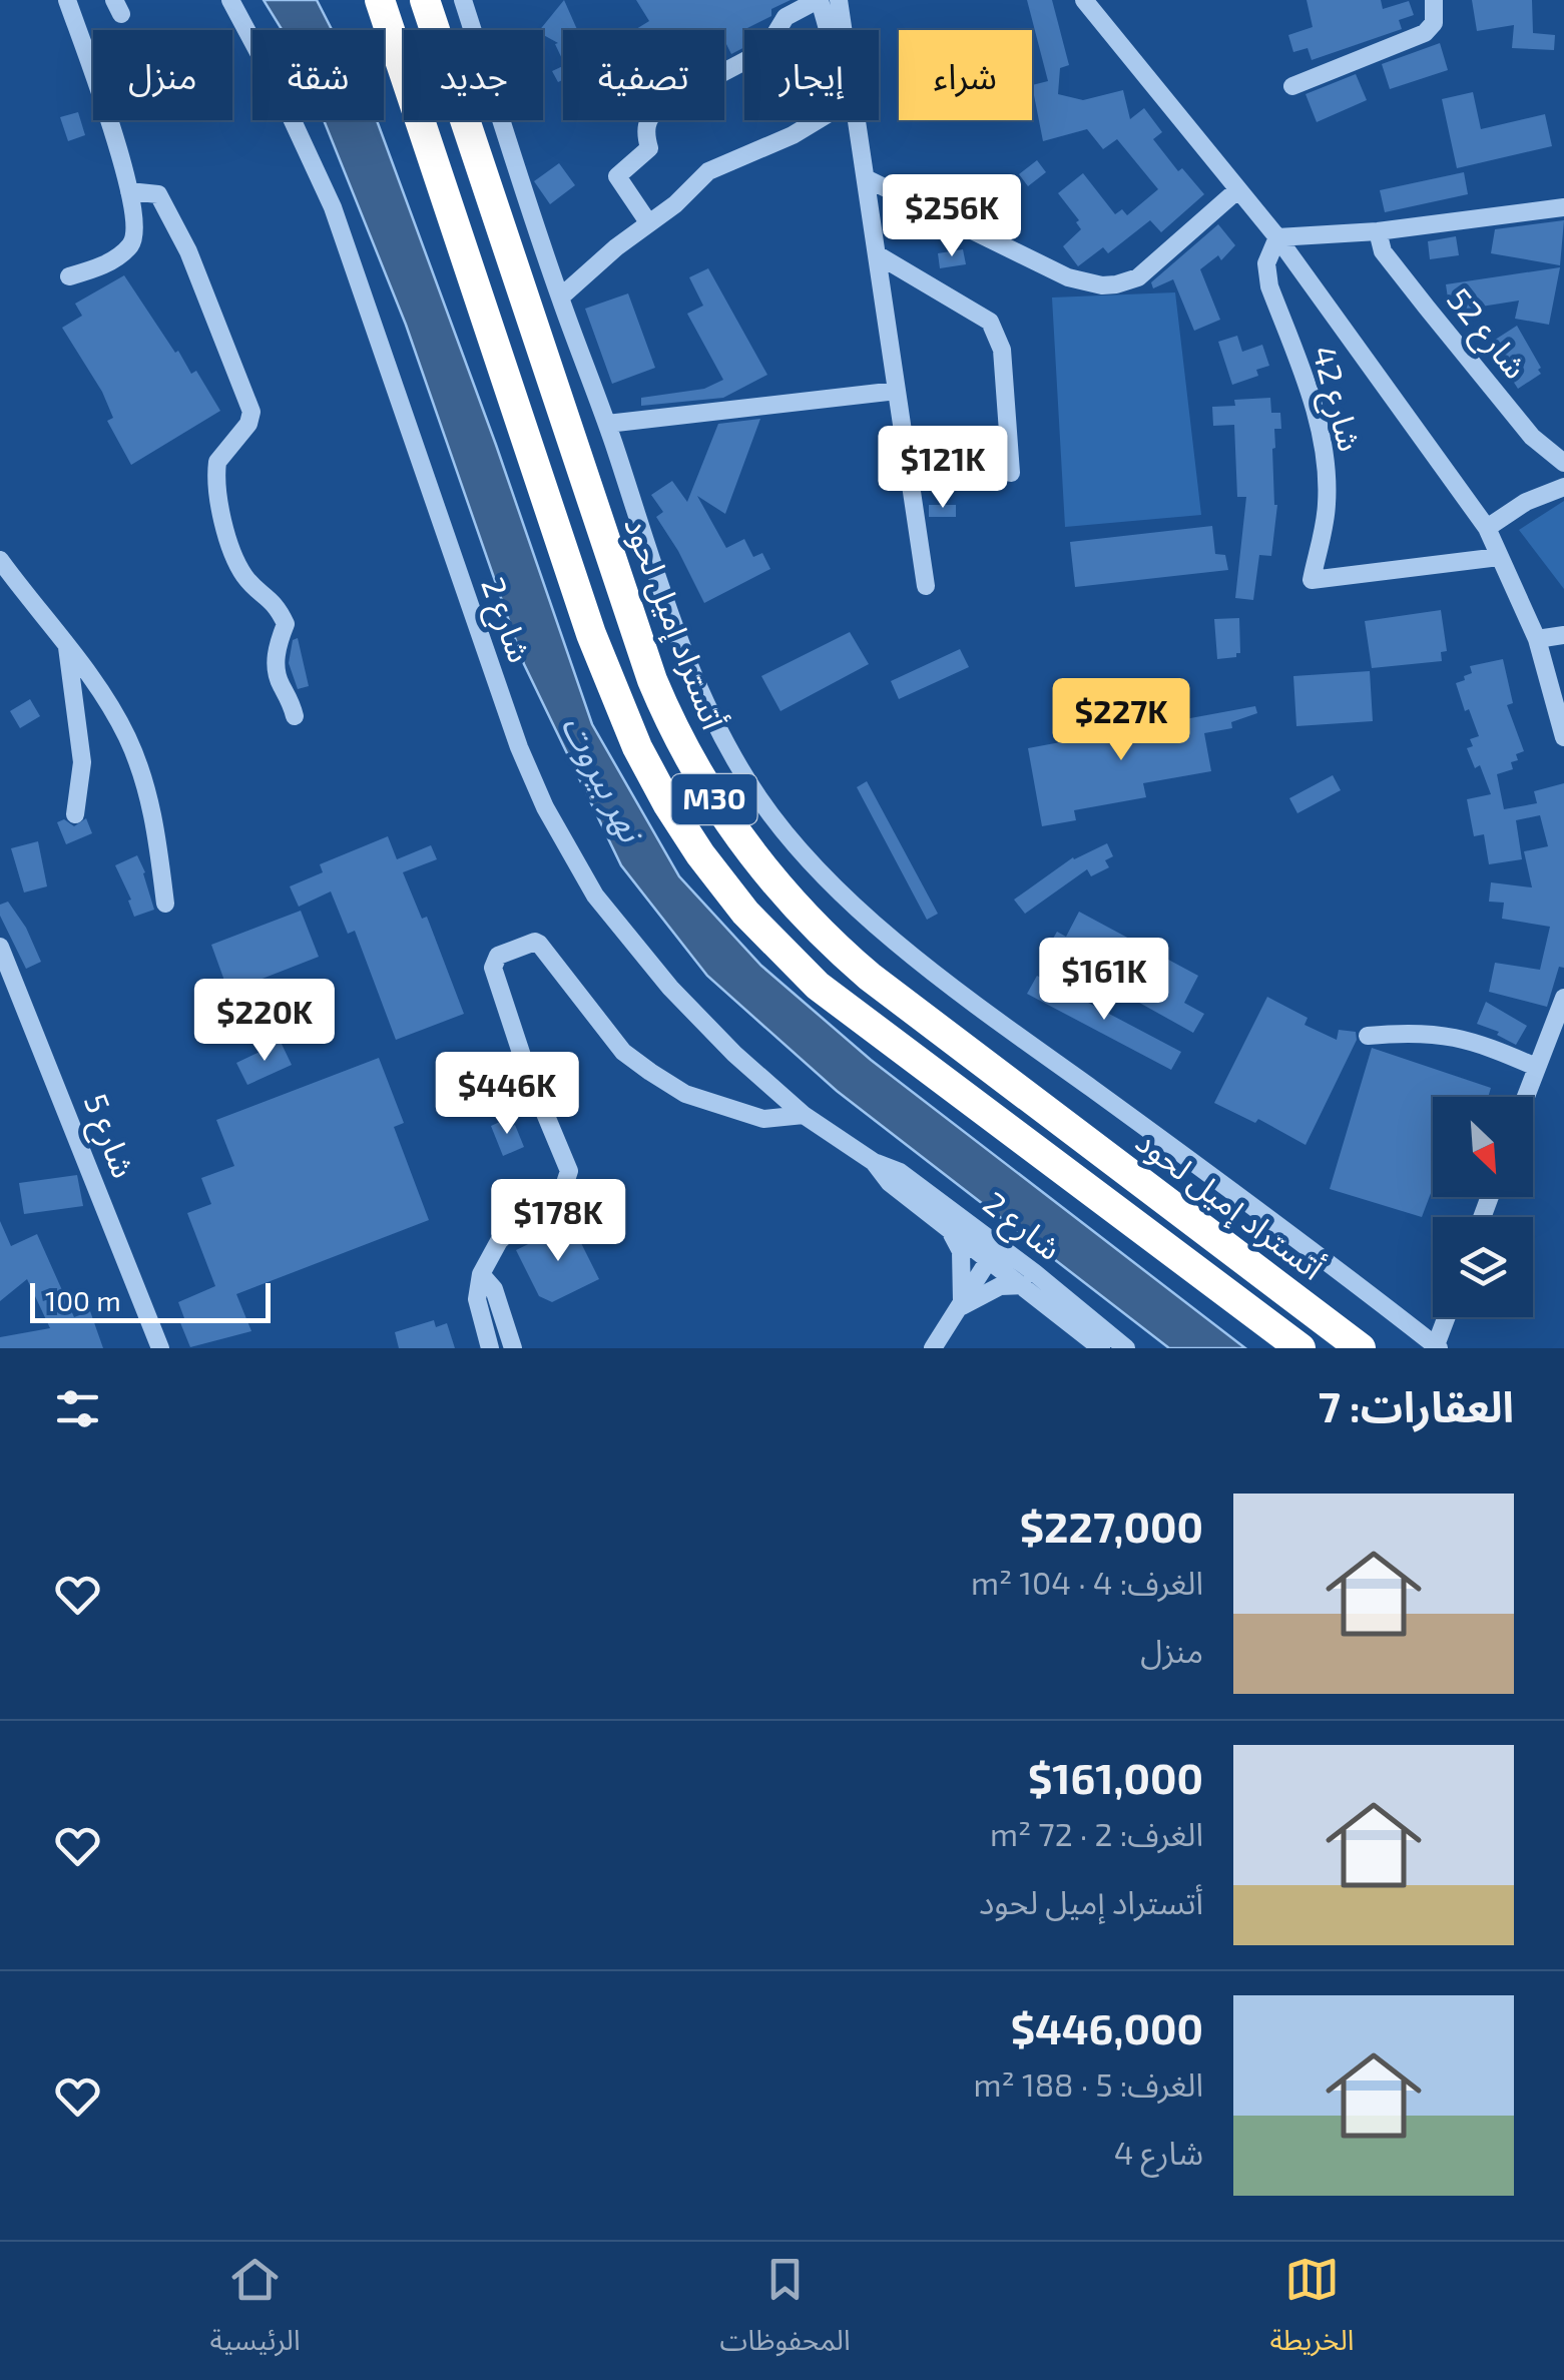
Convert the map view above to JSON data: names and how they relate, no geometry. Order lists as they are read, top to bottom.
{
  "streets": {
    "highway": ["أتستراد إميل لحود", "M30"],
    "street": [
      "شارع 52",
      "شارع 42",
      "شارع 2",
      "شارع 5"
    ]
  },
  "water": ["نهر بيروت"],
  "scale_bar": "100 m",
  "north": "bottom right",
  "page": {
    "chip": [
      "شراء",
      "إيجار",
      "تصفية",
      "جديد",
      "شقة",
      "منزل"
    ],
    "price": [
      "$256K",
      "$121K",
      "$227K",
      "$161K",
      "$220K",
      "$446K",
      "$178K"
    ],
    "scale": "100 m",
    "heading": "العقارات: 7",
    "list": [
      {
        "name": "$227,000",
        "note": "الغرف: 4 · 104 m² · منزل"
      },
      {
        "name": "$161,000",
        "note": "الغرف: 2 · 72 m² · أتستراد إميل لحود"
      },
      {
        "name": "$446,000",
        "note": "الغرف: 5 · 188 m² · شارع 4"
      }
    ],
    "tabs": ["الخريطة", "المحفوظات", "الرئيسية"]
  }
}
